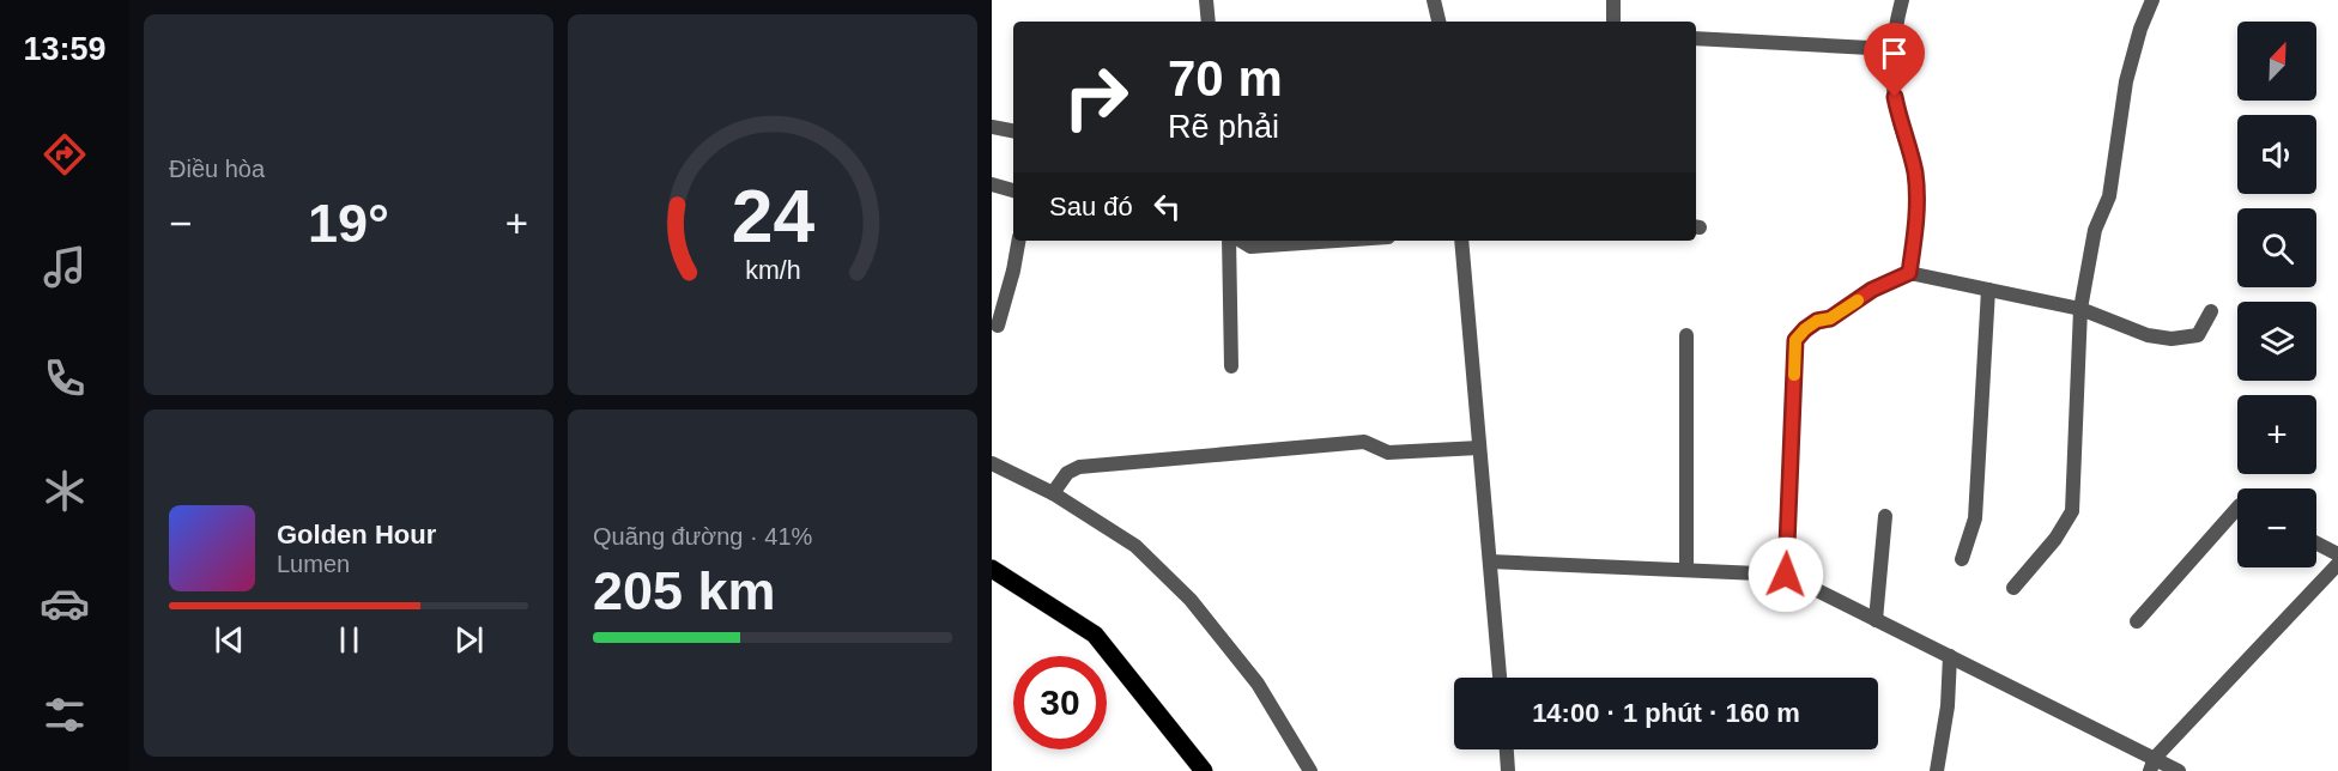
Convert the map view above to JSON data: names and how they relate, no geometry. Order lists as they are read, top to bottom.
{
  "north": "top right",
  "page": {
    "tabs": "13:59",
    "tile": [
      "Điều hòa",
      ["Quãng đường · 41%", "205 km"]
    ],
    "map_buttons": ["+", "−"],
    "turn": ["70 m", "Rẽ phải"],
    "then": "Sau đó",
    "heat": ["−", "19°", "+"],
    "song": ["Golden Hour", "Lumen"],
    "limit": "30",
    "trip": "14:00 · 1 phút · 160 m",
    "gauge": ["24", "km/h"]
  }
}
